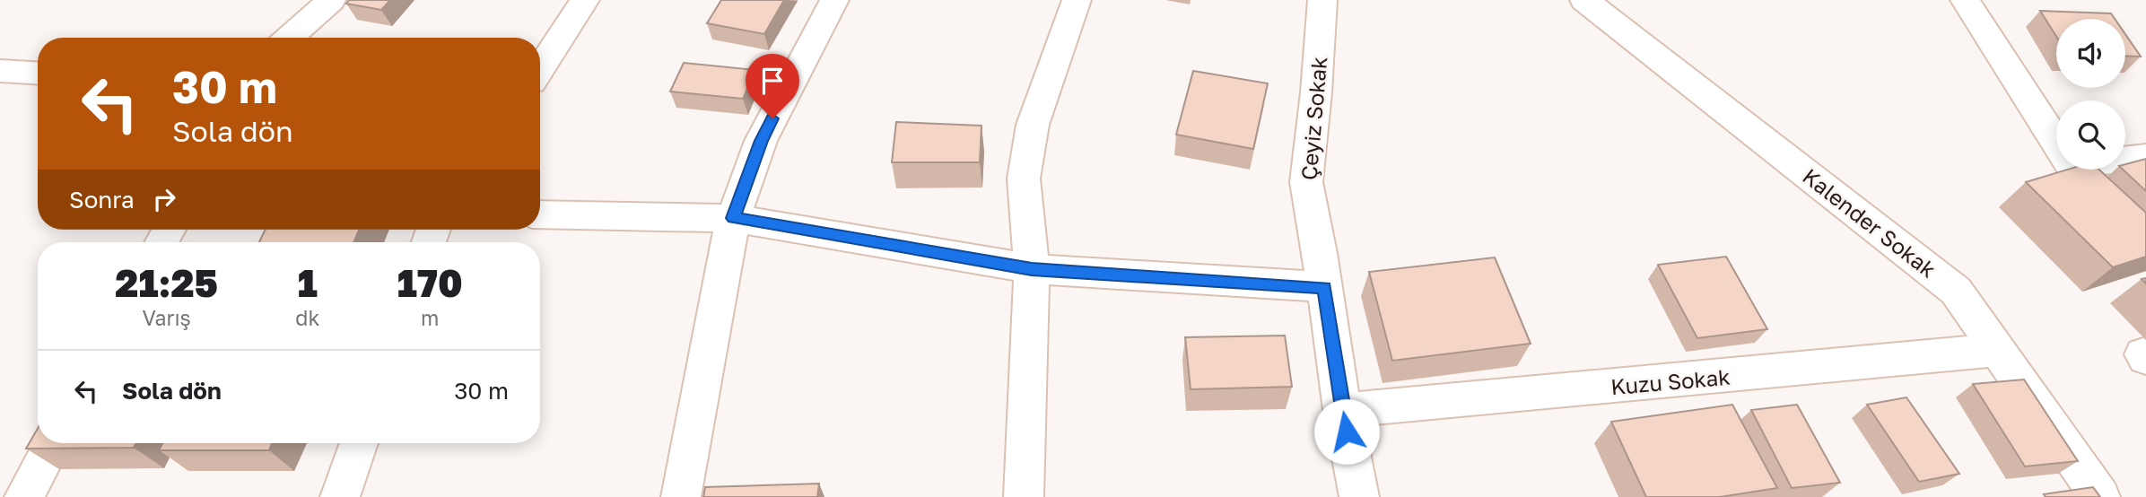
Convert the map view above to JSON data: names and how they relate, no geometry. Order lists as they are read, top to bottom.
{
  "streets": {
    "street": ["Çeyiz Sokak", "Kalender Sokak", "Kuzu Sokak"]
  },
  "crossings": [
    ["Çeyiz Sokak", "Kuzu Sokak"],
    ["Kalender Sokak", "Kuzu Sokak"]
  ],
  "page": {
    "turn": ["30 m", "Sola dön"],
    "then": "Sonra",
    "eta": [
      "21:25",
      "Varış",
      "1",
      "dk",
      "170",
      "m"
    ],
    "list": [
      {
        "name": "Sola dön",
        "value": "30 m"
      }
    ]
  }
}
